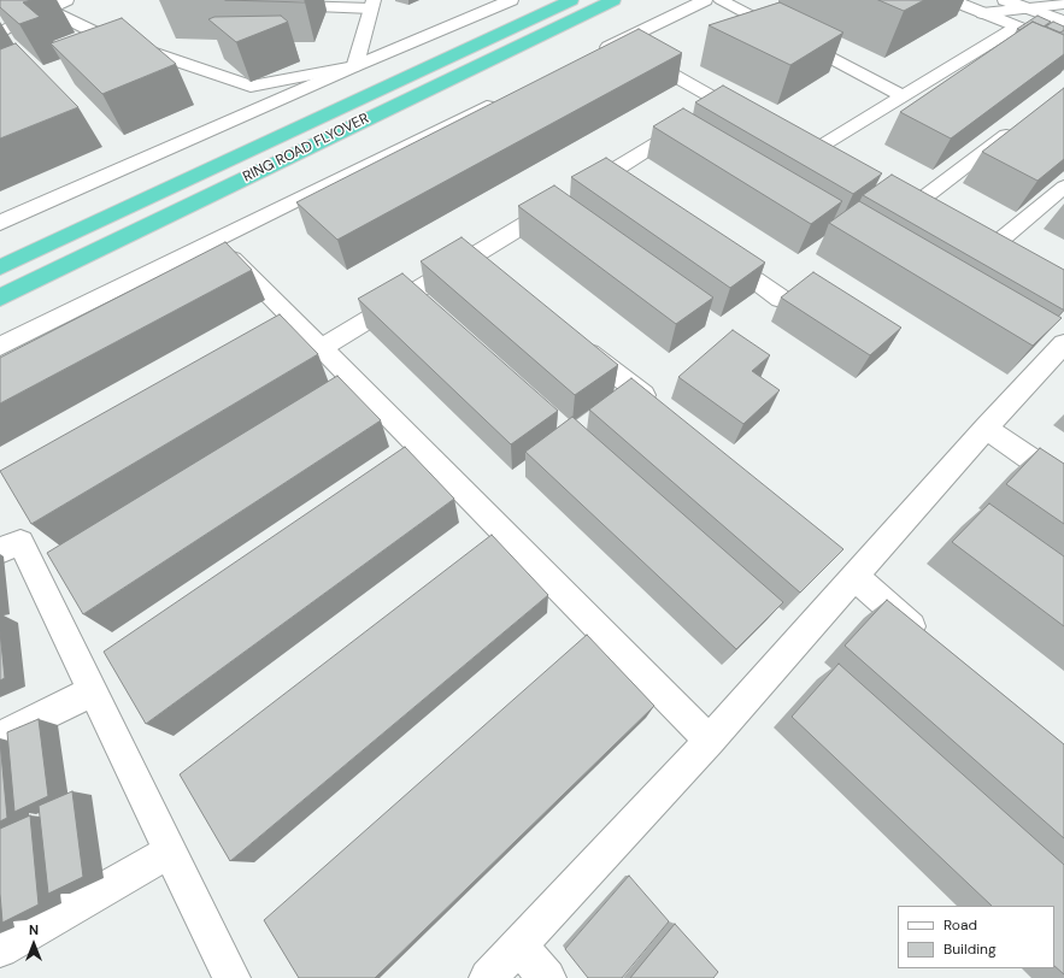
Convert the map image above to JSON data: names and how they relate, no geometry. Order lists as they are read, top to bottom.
{
  "streets": {
    "highway": ["RING ROAD FLYOVER"]
  },
  "legend": ["Road", "Building"],
  "north": "top"
}
